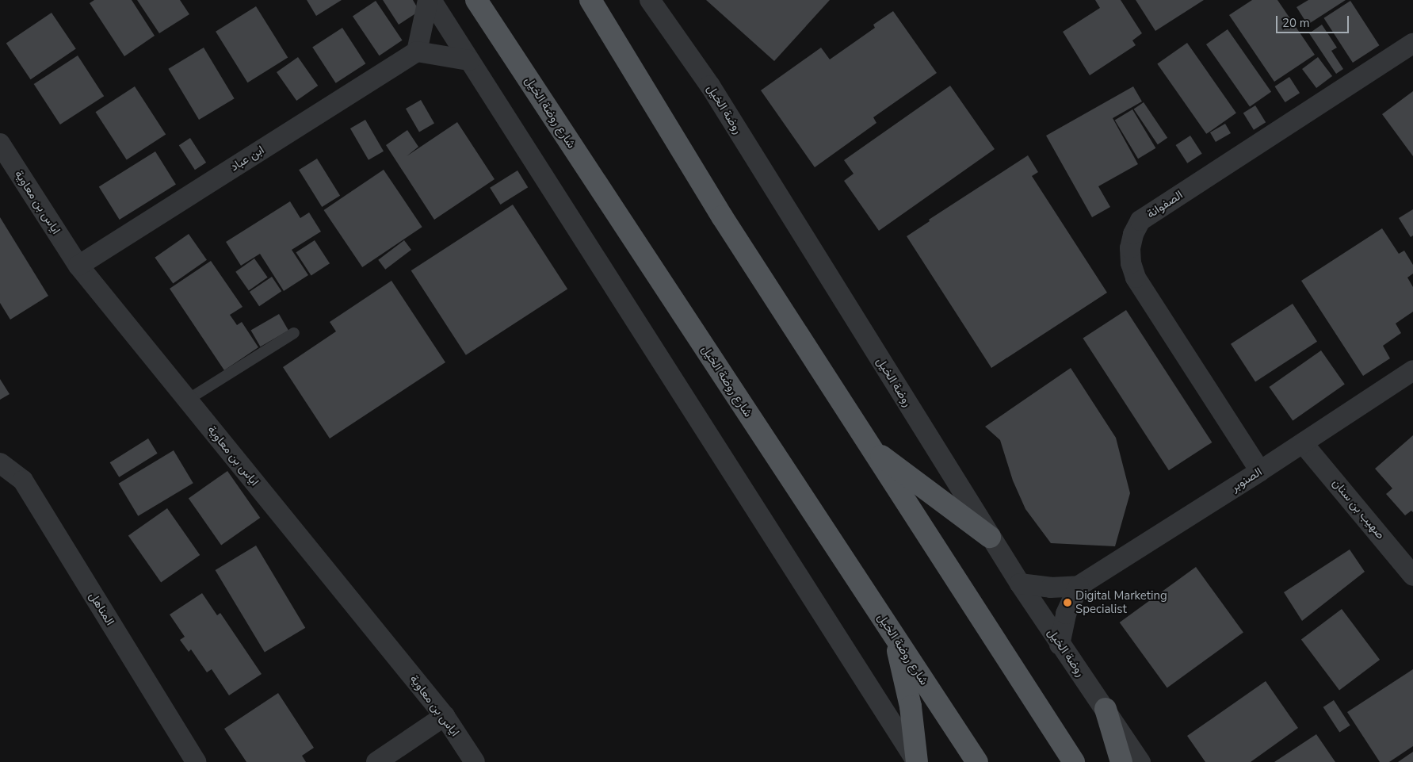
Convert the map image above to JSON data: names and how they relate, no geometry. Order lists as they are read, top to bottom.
{
  "streets": {
    "main road": ["شارع روضة الخيل"],
    "street": [
      "روضة الخيل",
      "ابن عباد",
      "اياس بن معاوية",
      "الصفوانة",
      "الصنوبر",
      "صهيب بن سنان",
      "المناهل"
    ]
  },
  "crossings": [
    ["روضة الخيل", "الصنوبر"],
    ["ابن عباد", "اياس بن معاوية"],
    ["الصفوانة", "الصنوبر"],
    ["الصنوبر", "صهيب بن سنان"]
  ],
  "places": ["Digital Marketing Specialist"],
  "scale_bar": "20 m"
}
